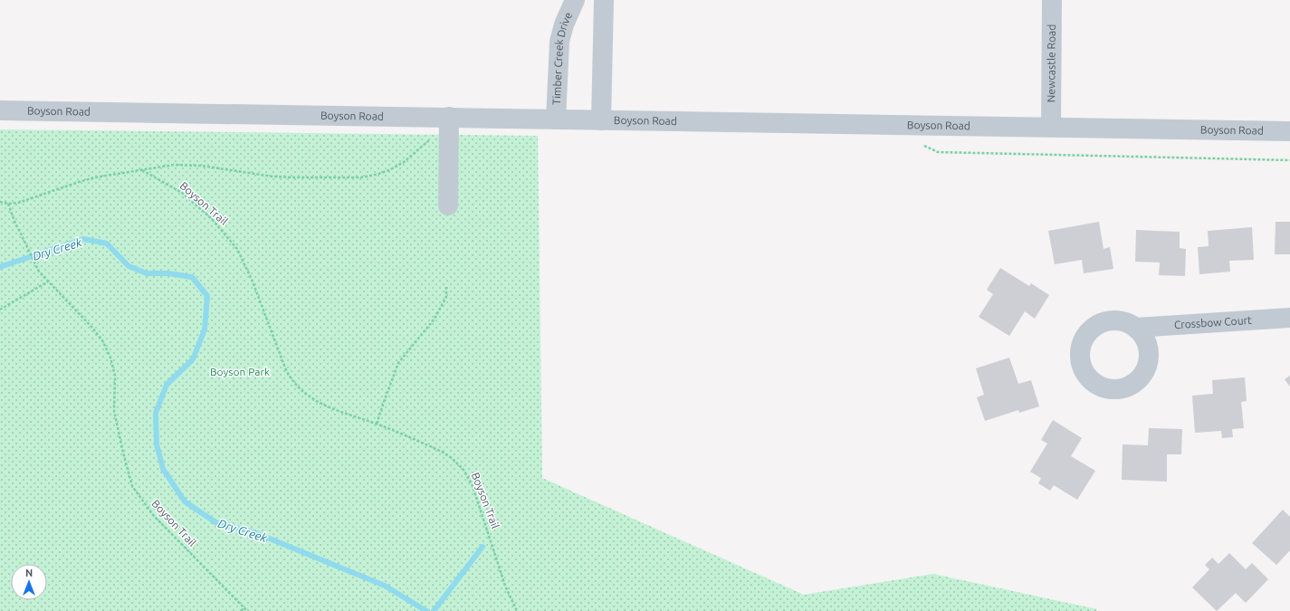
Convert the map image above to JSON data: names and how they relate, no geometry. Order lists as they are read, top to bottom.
{
  "streets": {
    "street": [
      "Timber Creek Drive",
      "Newcastle Road",
      "Boyson Road",
      "Crossbow Court"
    ],
    "path": ["Boyson Trail"]
  },
  "crossings": [
    ["Timber Creek Drive", "Boyson Road"],
    ["Newcastle Road", "Boyson Road"]
  ],
  "water": ["Dry Creek"],
  "parks": ["Boyson Park"],
  "north": "top"
}
